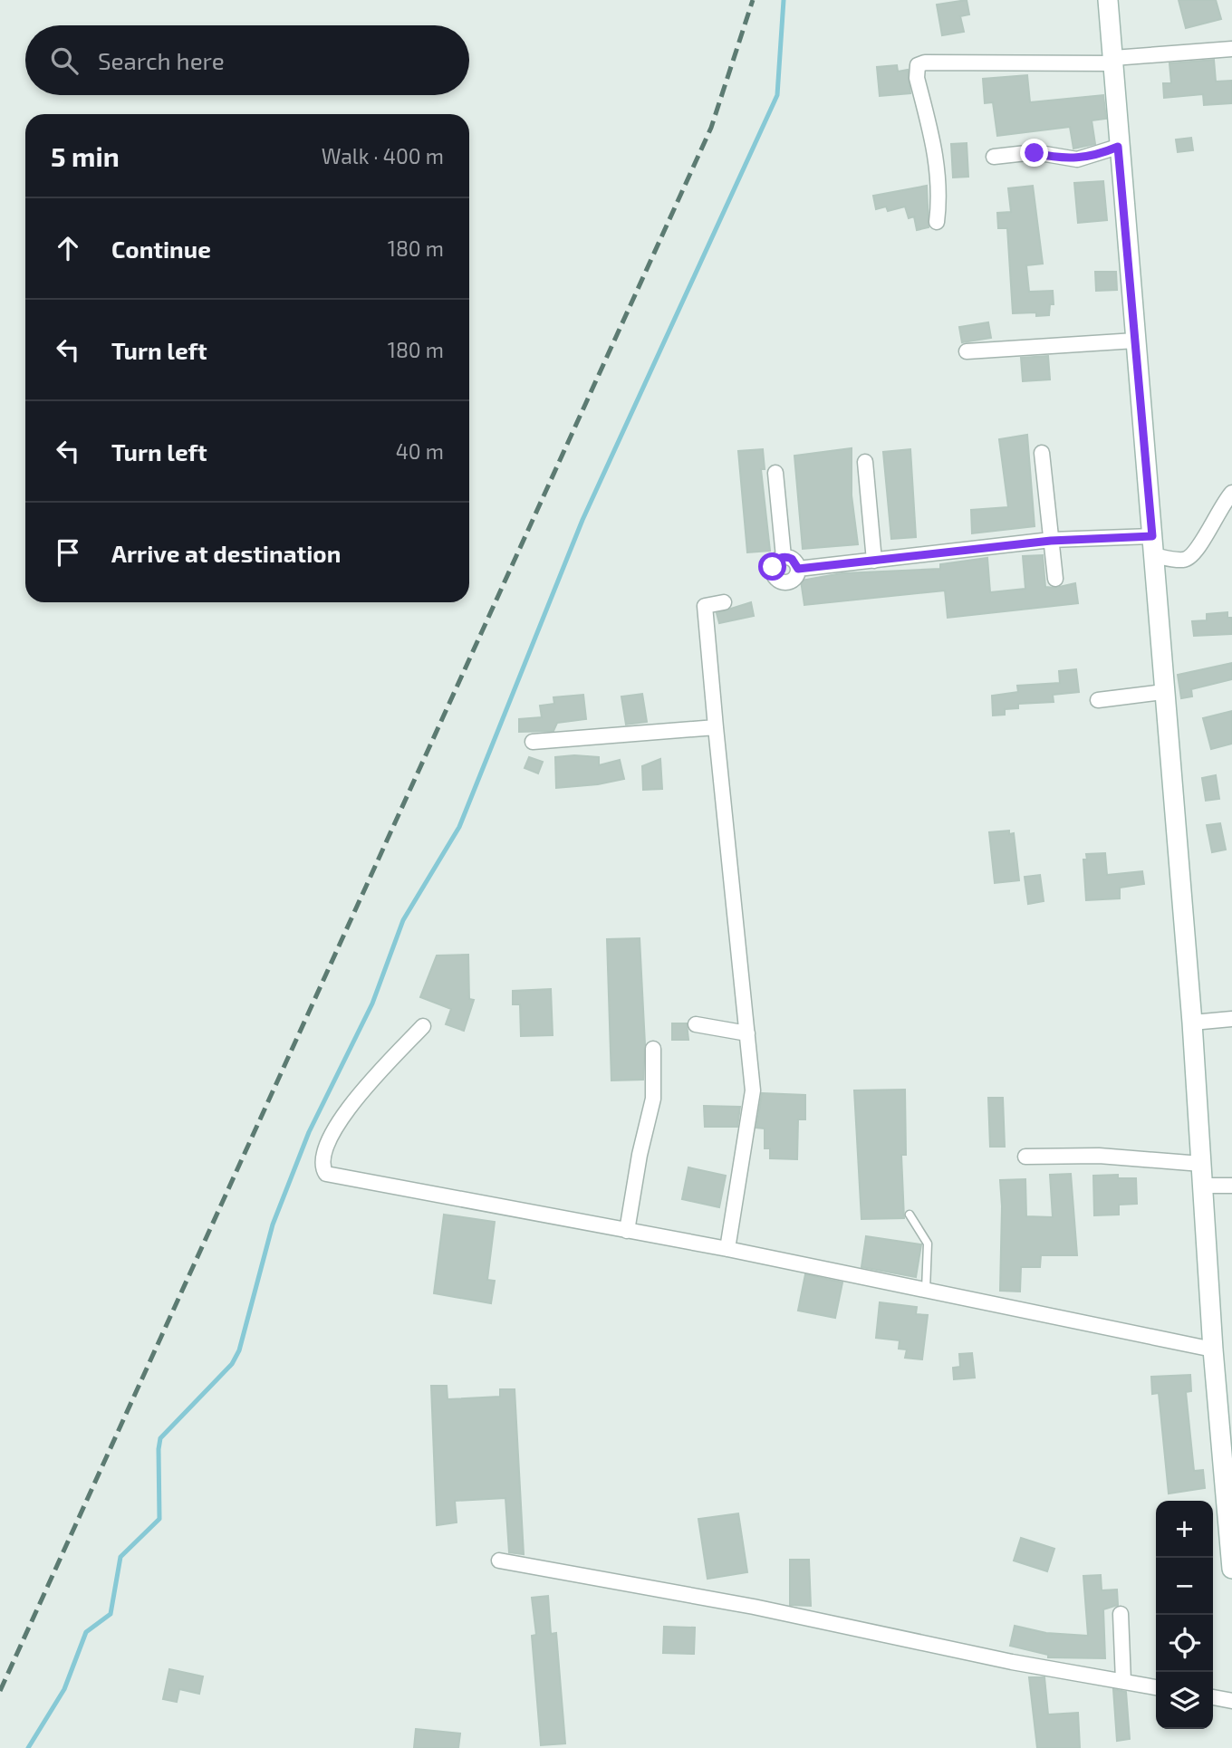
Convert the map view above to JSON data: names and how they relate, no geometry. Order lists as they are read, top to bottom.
{
  "page": {
    "search": "Search here",
    "heading": ["5 min", "Walk · 400 m"],
    "list": [
      ["Continue", "180 m"],
      ["Turn left", "180 m"],
      ["Turn left", "40 m"],
      "Arrive at destination"
    ],
    "map_buttons": ["+", "−"]
  }
}
